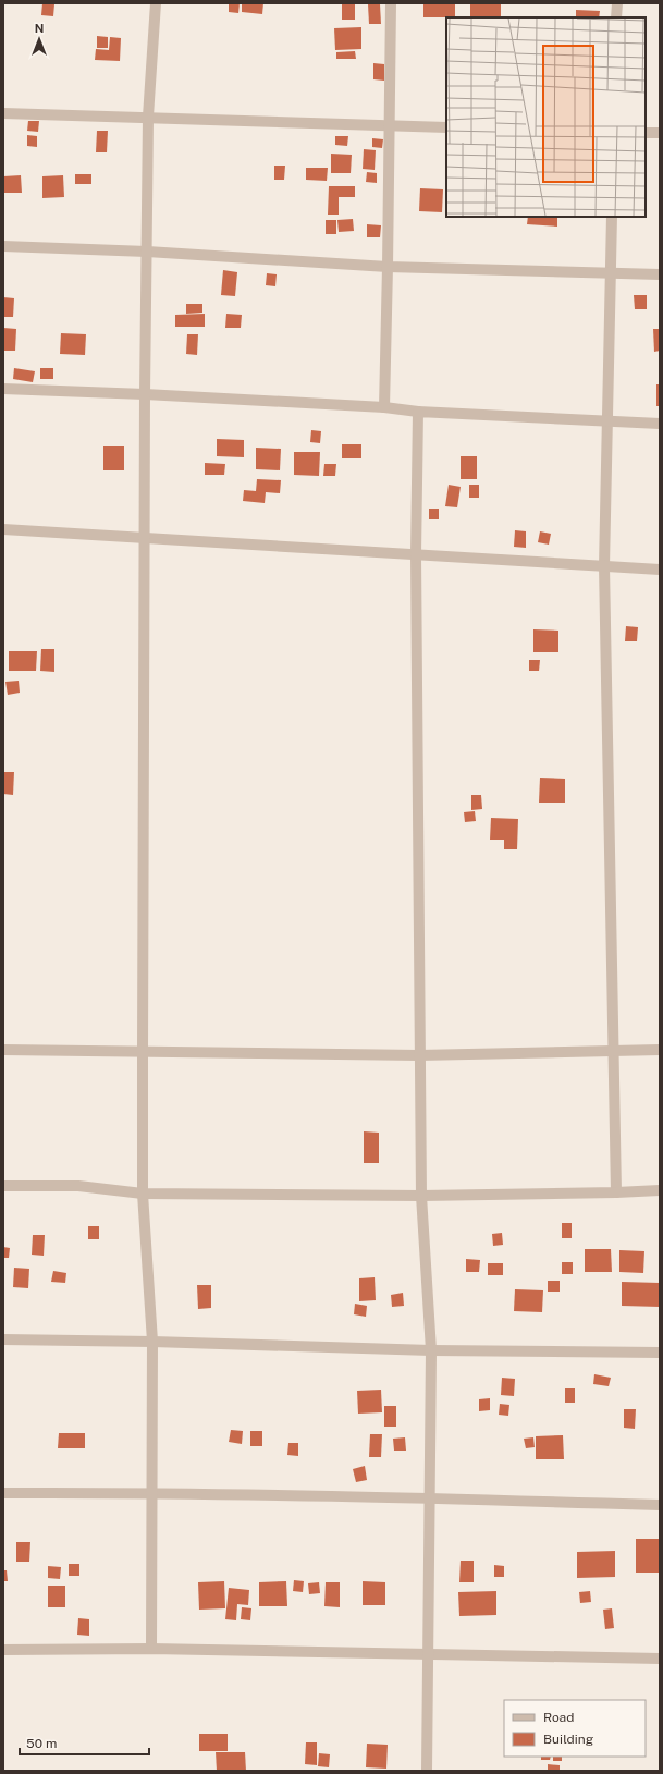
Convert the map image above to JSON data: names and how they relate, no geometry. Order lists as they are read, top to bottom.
{
  "legend": ["Road", "Building"],
  "scale_bar": "50 m",
  "north": "top"
}
